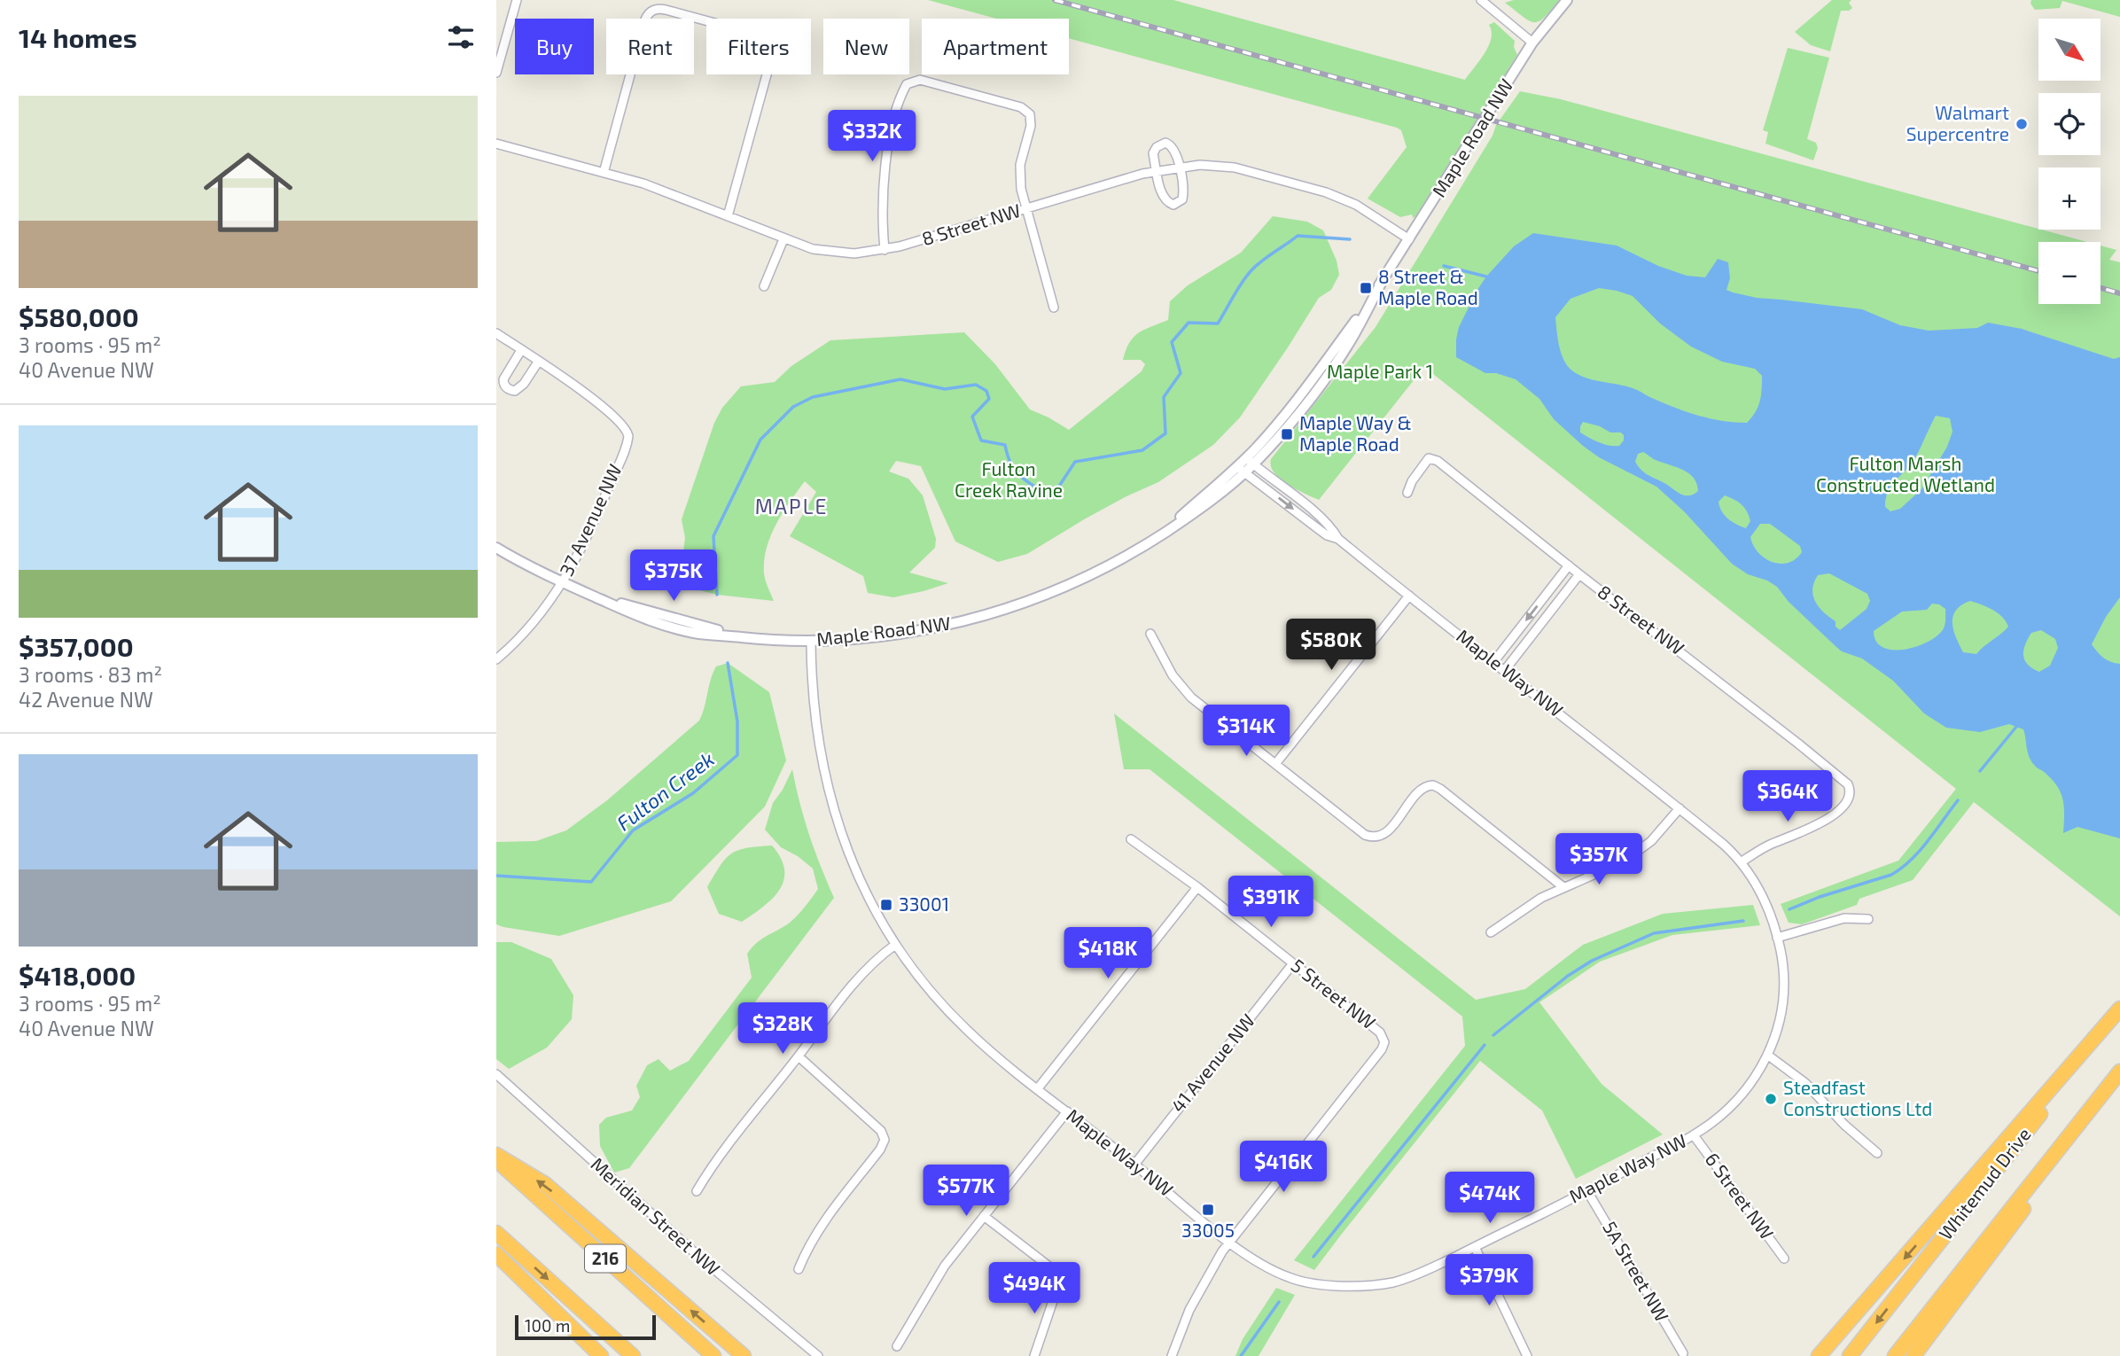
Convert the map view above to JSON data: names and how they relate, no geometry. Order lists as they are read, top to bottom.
{
  "streets": {
    "highway": ["Whitemud Drive", "216"],
    "street": [
      "Maple Road NW",
      "8 Street NW",
      "37 Avenue NW",
      "Maple Way NW",
      "5 Street NW",
      "41 Avenue NW",
      "6 Street NW",
      "Meridian Street NW",
      "5A Street NW"
    ]
  },
  "crossings": [
    ["Maple Road NW", "8 Street NW"],
    ["Maple Road NW", "37 Avenue NW"],
    ["Maple Road NW", "Maple Way NW"],
    ["8 Street NW", "Maple Way NW"],
    ["Maple Way NW", "5 Street NW"],
    ["Maple Way NW", "41 Avenue NW"],
    ["Maple Way NW", "6 Street NW"],
    ["Maple Way NW", "5A Street NW"],
    ["5 Street NW", "41 Avenue NW"]
  ],
  "districts": ["MAPLE"],
  "water": ["Fulton Creek"],
  "parks": ["Maple Park 1", "Fulton Marsh Constructed Wetland", "Fulton Creek Ravine"],
  "places": {
    "other": ["Walmart Supercentre", "Steadfast Constructions Ltd"],
    "transit": [
      "8 Street & Maple Road",
      "Maple Way & Maple Road",
      "33001",
      "33005"
    ]
  },
  "scale_bar": "100 m",
  "north": "bottom right",
  "page": {
    "heading": "14 homes",
    "map_buttons": ["+", "−"],
    "chip": [
      "Buy",
      "Rent",
      "Filters",
      "New",
      "Apartment"
    ],
    "list": [
      {
        "name": "$580,000",
        "note": "3 rooms · 95 m² · 40 Avenue NW"
      },
      {
        "name": "$357,000",
        "note": "3 rooms · 83 m² · 42 Avenue NW"
      },
      {
        "name": "$418,000",
        "note": "3 rooms · 95 m² · 40 Avenue NW"
      }
    ],
    "price": [
      "$332K",
      "$375K",
      "$580K",
      "$314K",
      "$364K",
      "$357K",
      "$391K",
      "$418K",
      "$328K",
      "$416K",
      "$577K",
      "$474K",
      "$379K",
      "$494K"
    ],
    "scale": "100 m"
  }
}
